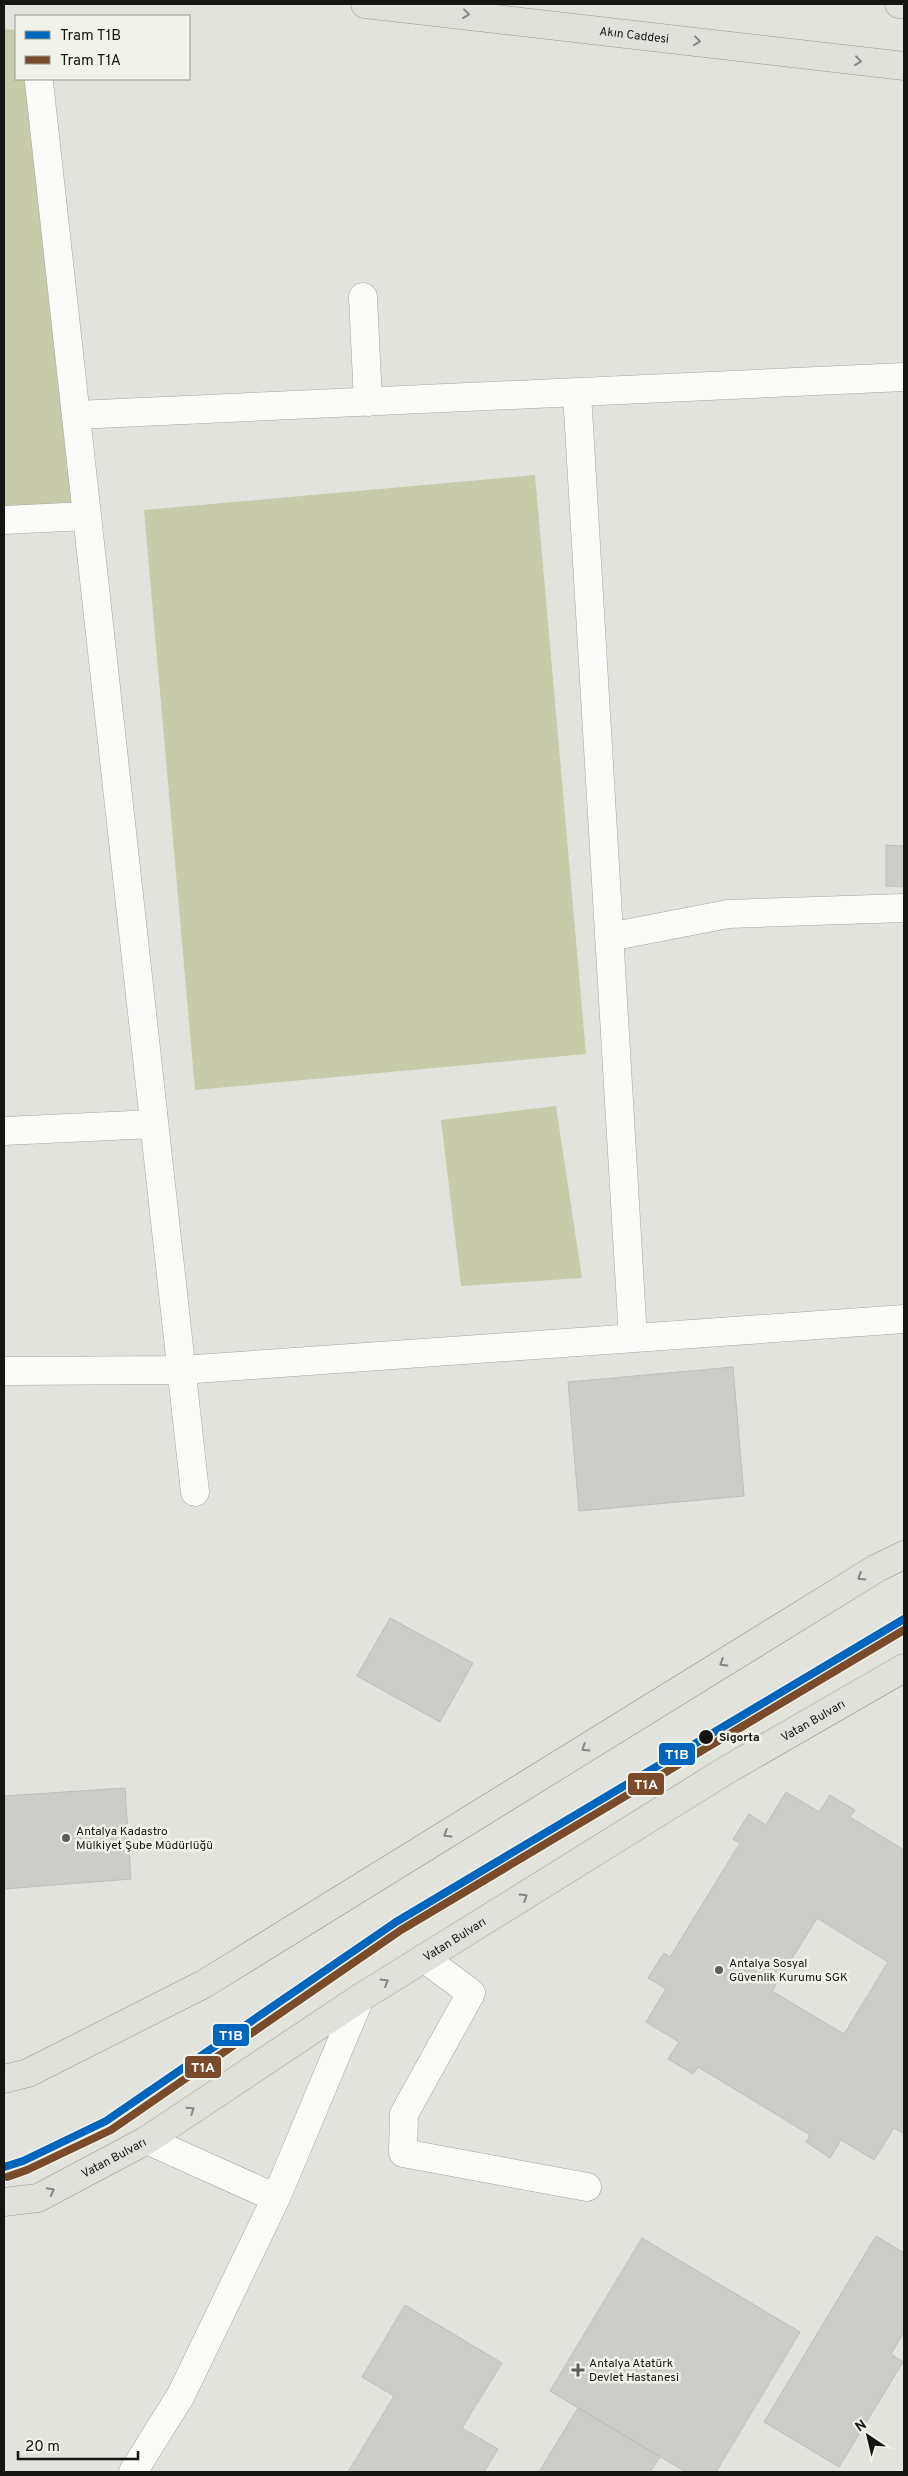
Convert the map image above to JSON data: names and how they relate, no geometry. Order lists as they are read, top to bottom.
{
  "streets": {
    "main road": ["Akın Caddesi", "Vatan Bulvarı"]
  },
  "one_way": ["Akın Caddesi"],
  "places": {
    "other": ["Sigorta", "Antalya Kadastro Mülkiyet Şube Müdürlüğü", "Antalya Sosyal Güvenlik Kurumu SGK"],
    "health": ["Antalya Atatürk Devlet Hastanesi"]
  },
  "lines": ["tram line T1B", "tram line T1A"],
  "legend": ["Tram T1B", "Tram T1A"],
  "scale_bar": "20 m",
  "north": "top left"
}
